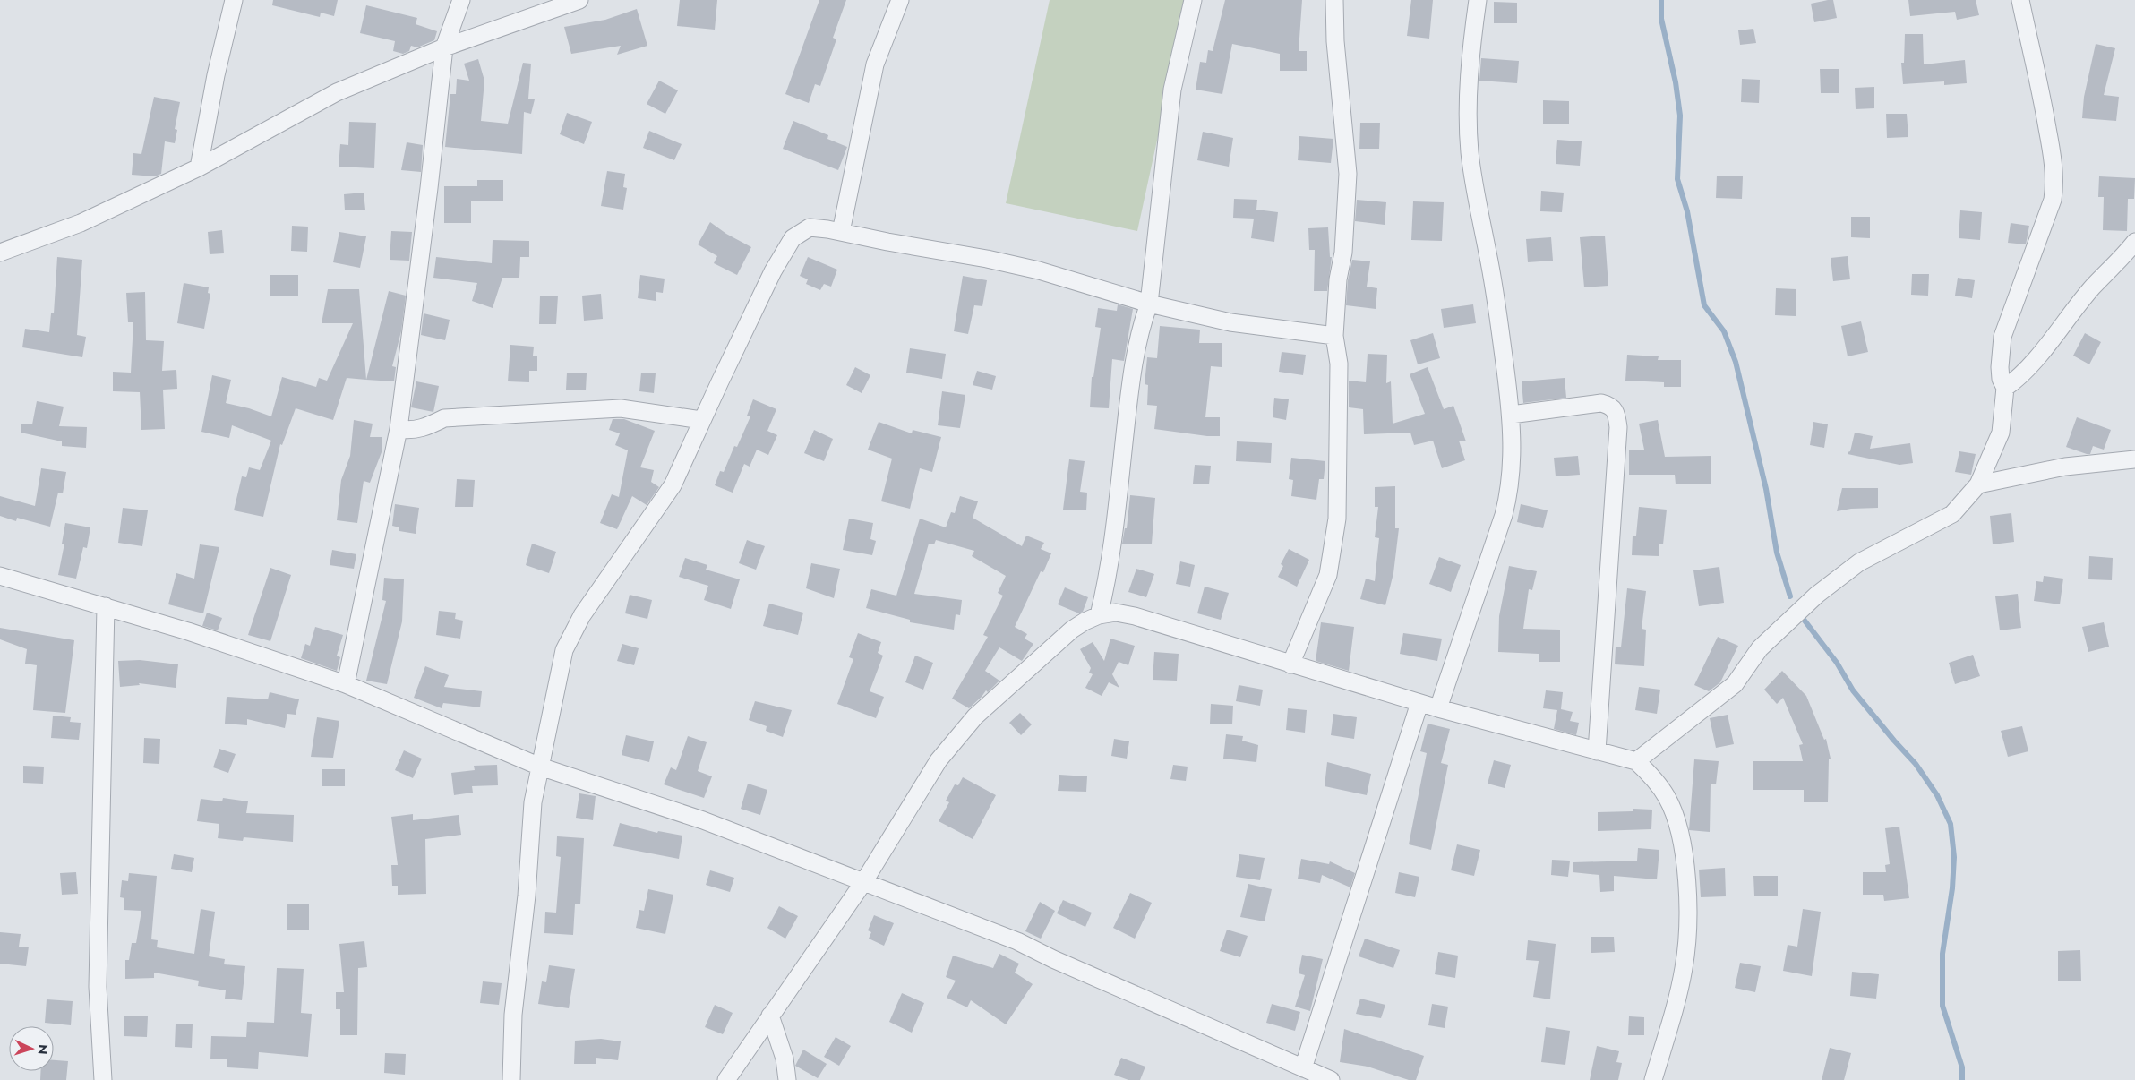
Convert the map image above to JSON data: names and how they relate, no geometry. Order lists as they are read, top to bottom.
{
  "north": "right"
}
